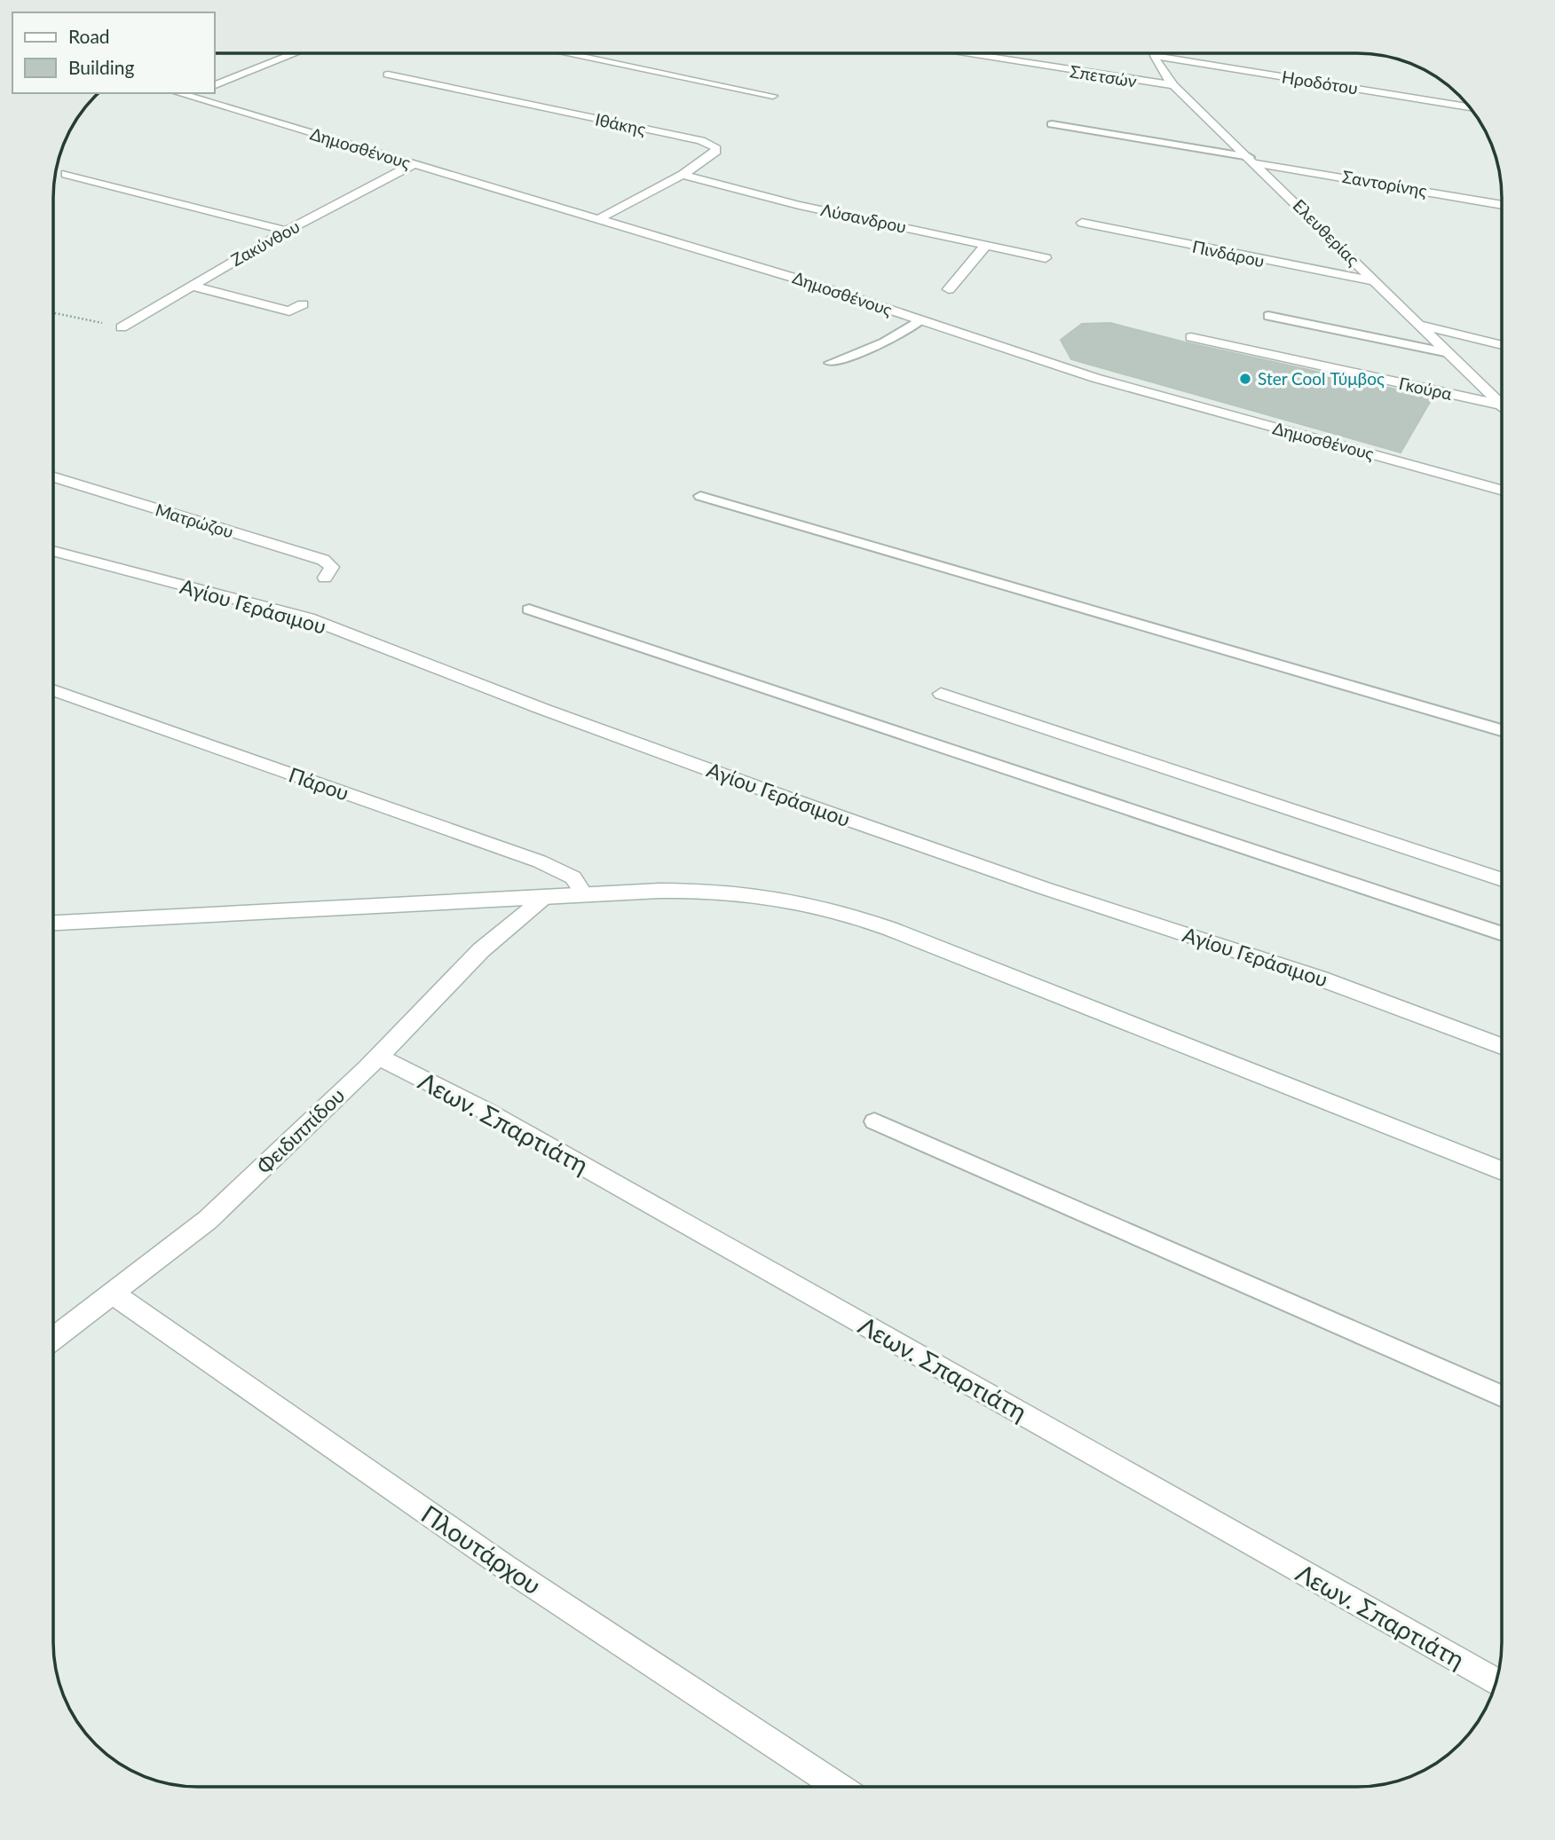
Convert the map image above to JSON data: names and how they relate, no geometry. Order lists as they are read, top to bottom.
{
  "streets": {
    "street": [
      "Σπετσών",
      "Ηροδότου",
      "Ιθάκης",
      "Δημοσθένους",
      "Σαντορίνης",
      "Λύσανδρου",
      "Ελευθερίας",
      "Ζακύνθου",
      "Πινδάρου",
      "Γκούρα",
      "Ματρώζου",
      "Αγίου Γεράσιμου",
      "Πάρου",
      "Λεων. Σπαρτιάτη",
      "Φειδιππίδου",
      "Πλουτάρχου"
    ]
  },
  "crossings": [
    ["Σπετσών", "Ελευθερίας"],
    ["Ηροδότου", "Ελευθερίας"],
    ["Ιθάκης", "Δημοσθένους"],
    ["Ιθάκης", "Λύσανδρου"],
    ["Δημοσθένους", "Ζακύνθου"],
    ["Σαντορίνης", "Ελευθερίας"],
    ["Ελευθερίας", "Πινδάρου"],
    ["Ελευθερίας", "Γκούρα"],
    ["Λεων. Σπαρτιάτη", "Φειδιππίδου"],
    ["Φειδιππίδου", "Πλουτάρχου"]
  ],
  "places": ["Ster Cool Τύμβος"],
  "legend": ["Road", "Building"]
}
